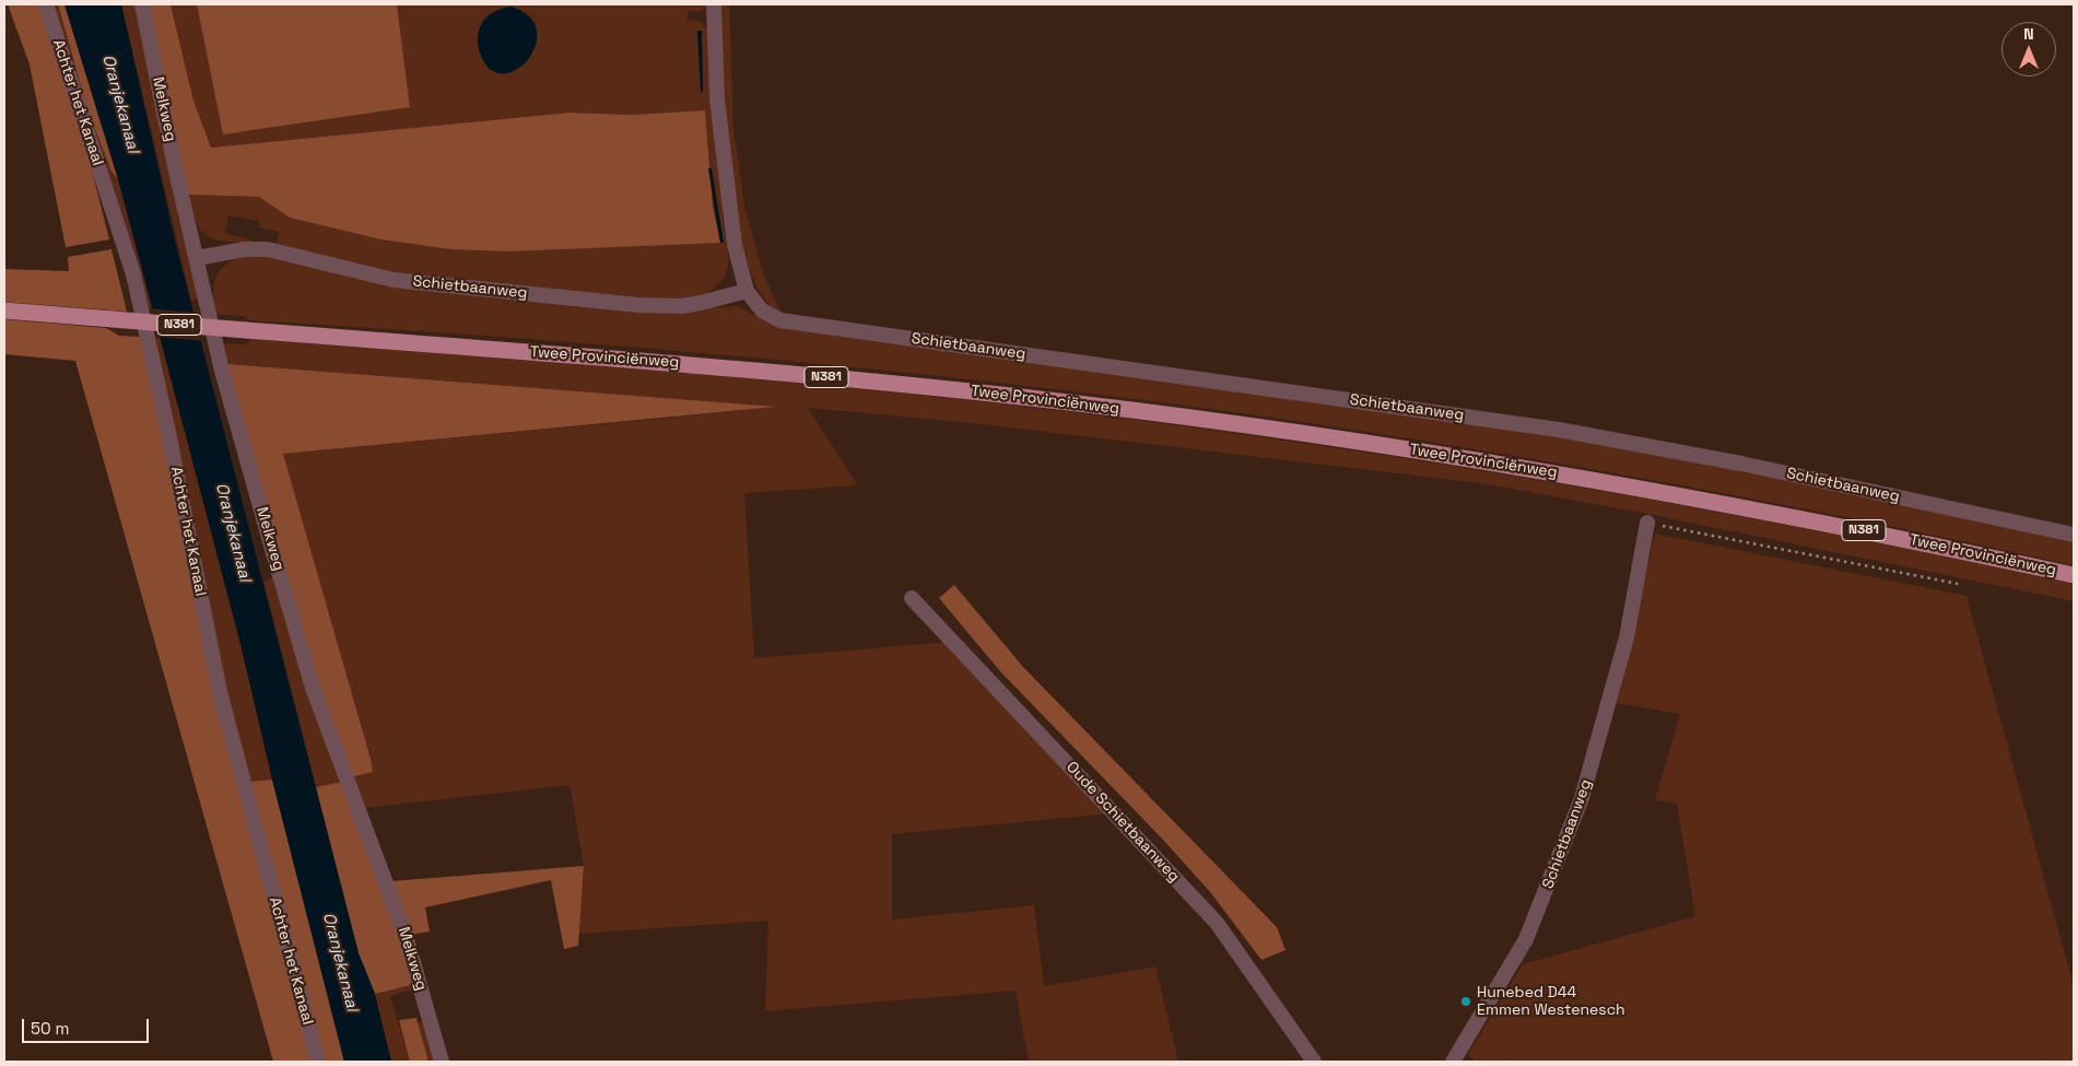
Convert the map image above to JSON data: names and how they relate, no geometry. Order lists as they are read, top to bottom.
{
  "streets": {
    "main road": ["N381", "Twee Provinciënweg"],
    "street": [
      "Achter het Kanaal",
      "Melkweg",
      "Schietbaanweg",
      "Oude Schietbaanweg"
    ]
  },
  "crossings": [
    ["Melkweg", "Schietbaanweg"]
  ],
  "water": ["Oranjekanaal"],
  "places": ["Hunebed D44 Emmen Westenesch"],
  "scale_bar": "50 m",
  "north": "top"
}
